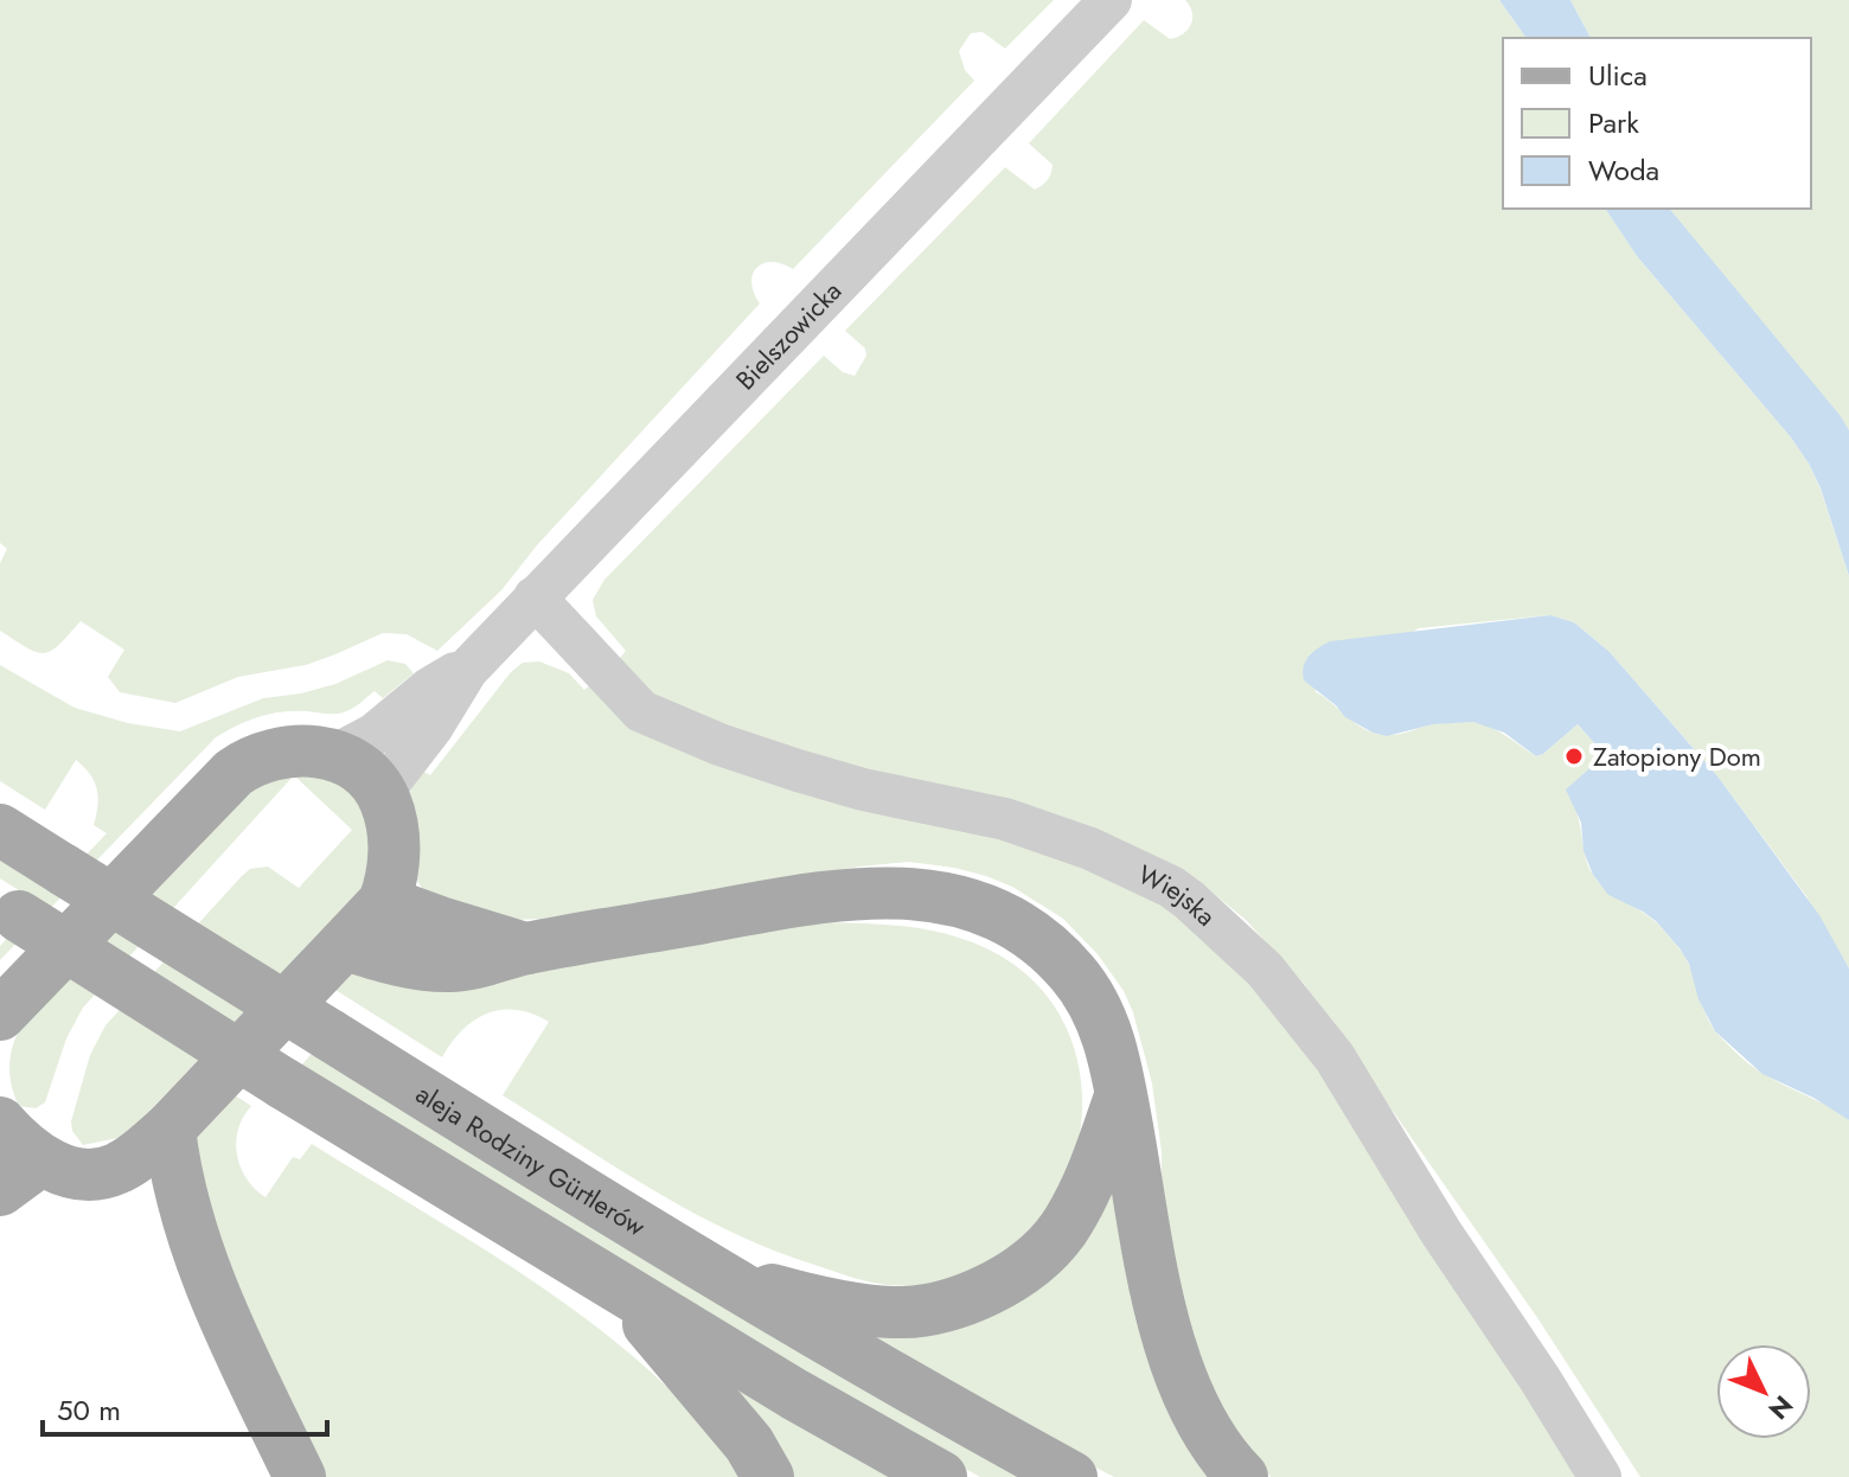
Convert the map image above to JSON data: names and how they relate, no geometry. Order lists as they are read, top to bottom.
{
  "streets": {
    "main road": ["aleja Rodziny Gürtlerów"],
    "street": ["Bielszowicka", "Wiejska"]
  },
  "crossings": [
    ["Bielszowicka", "Wiejska"]
  ],
  "places": ["Zatopiony Dom"],
  "legend": ["Ulica", "Park", "Woda"],
  "scale_bar": "50 m",
  "north": "bottom right"
}
